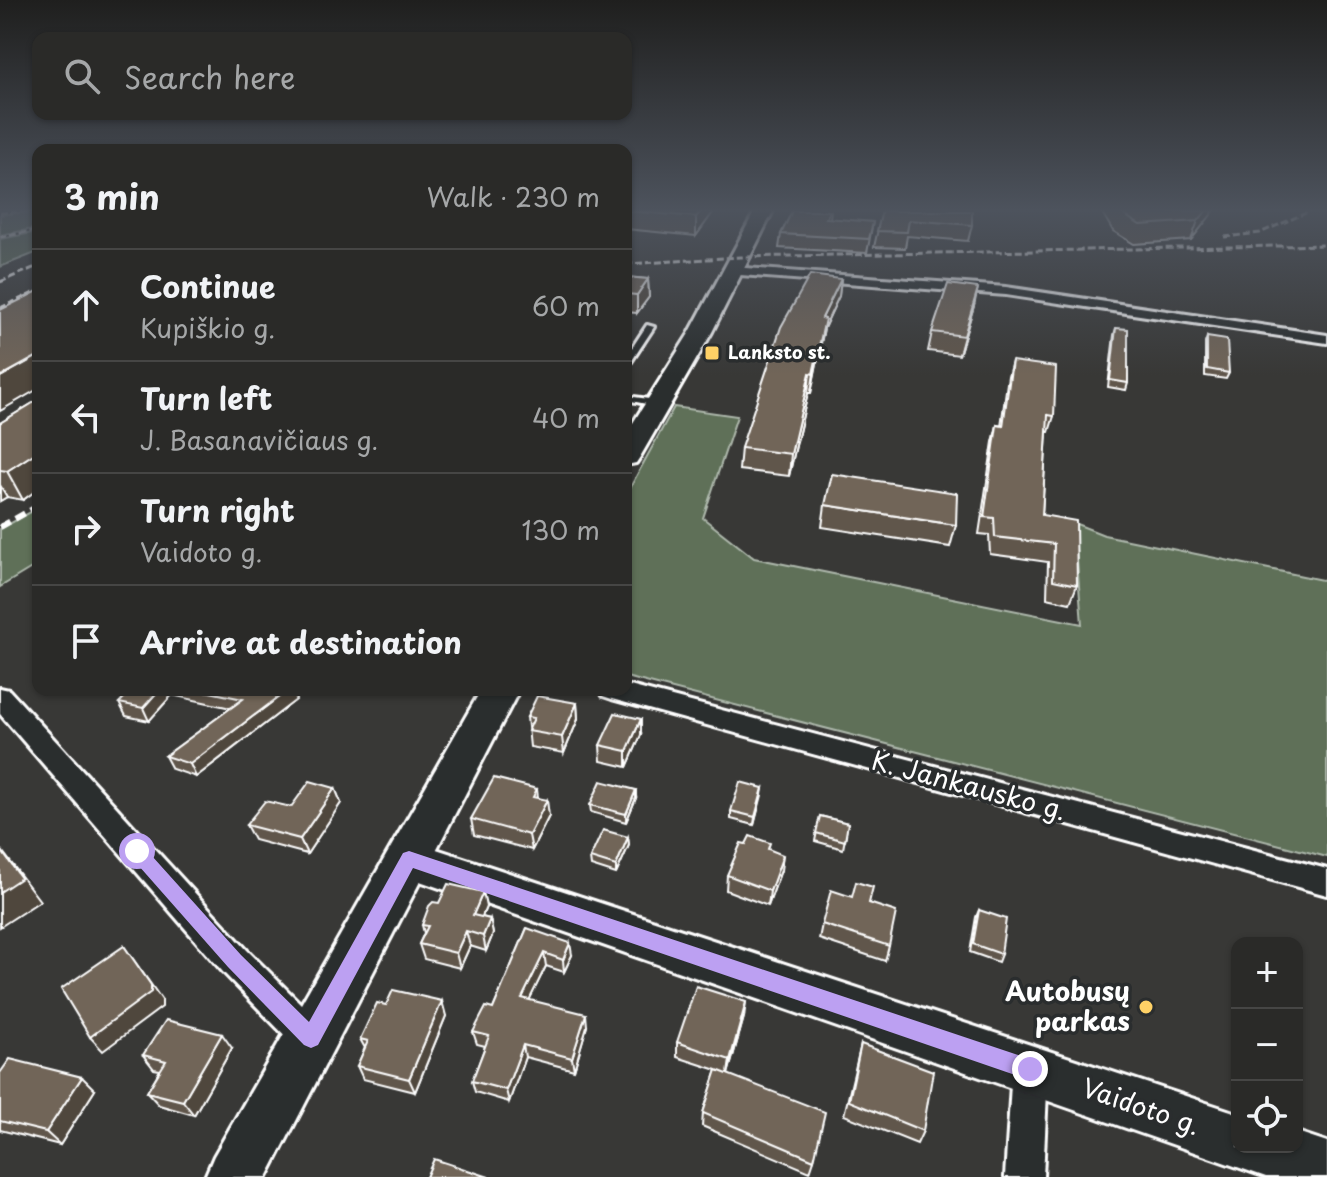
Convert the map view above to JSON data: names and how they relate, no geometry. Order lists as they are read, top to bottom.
{
  "streets": {
    "main road": ["Vaidoto g."],
    "street": ["K. Jankausko g."]
  },
  "places": {
    "transit": ["Lanksto st."],
    "other": ["Autobusų parkas"]
  },
  "page": {
    "search": "Search here",
    "heading": ["3 min", "Walk · 230 m"],
    "list": [
      ["Continue", "Kupiškio g.", "60 m"],
      ["Turn left", "J. Basanavičiaus g.", "40 m"],
      ["Turn right", "Vaidoto g.", "130 m"],
      "Arrive at destination"
    ],
    "map_buttons": ["+", "−"]
  }
}
